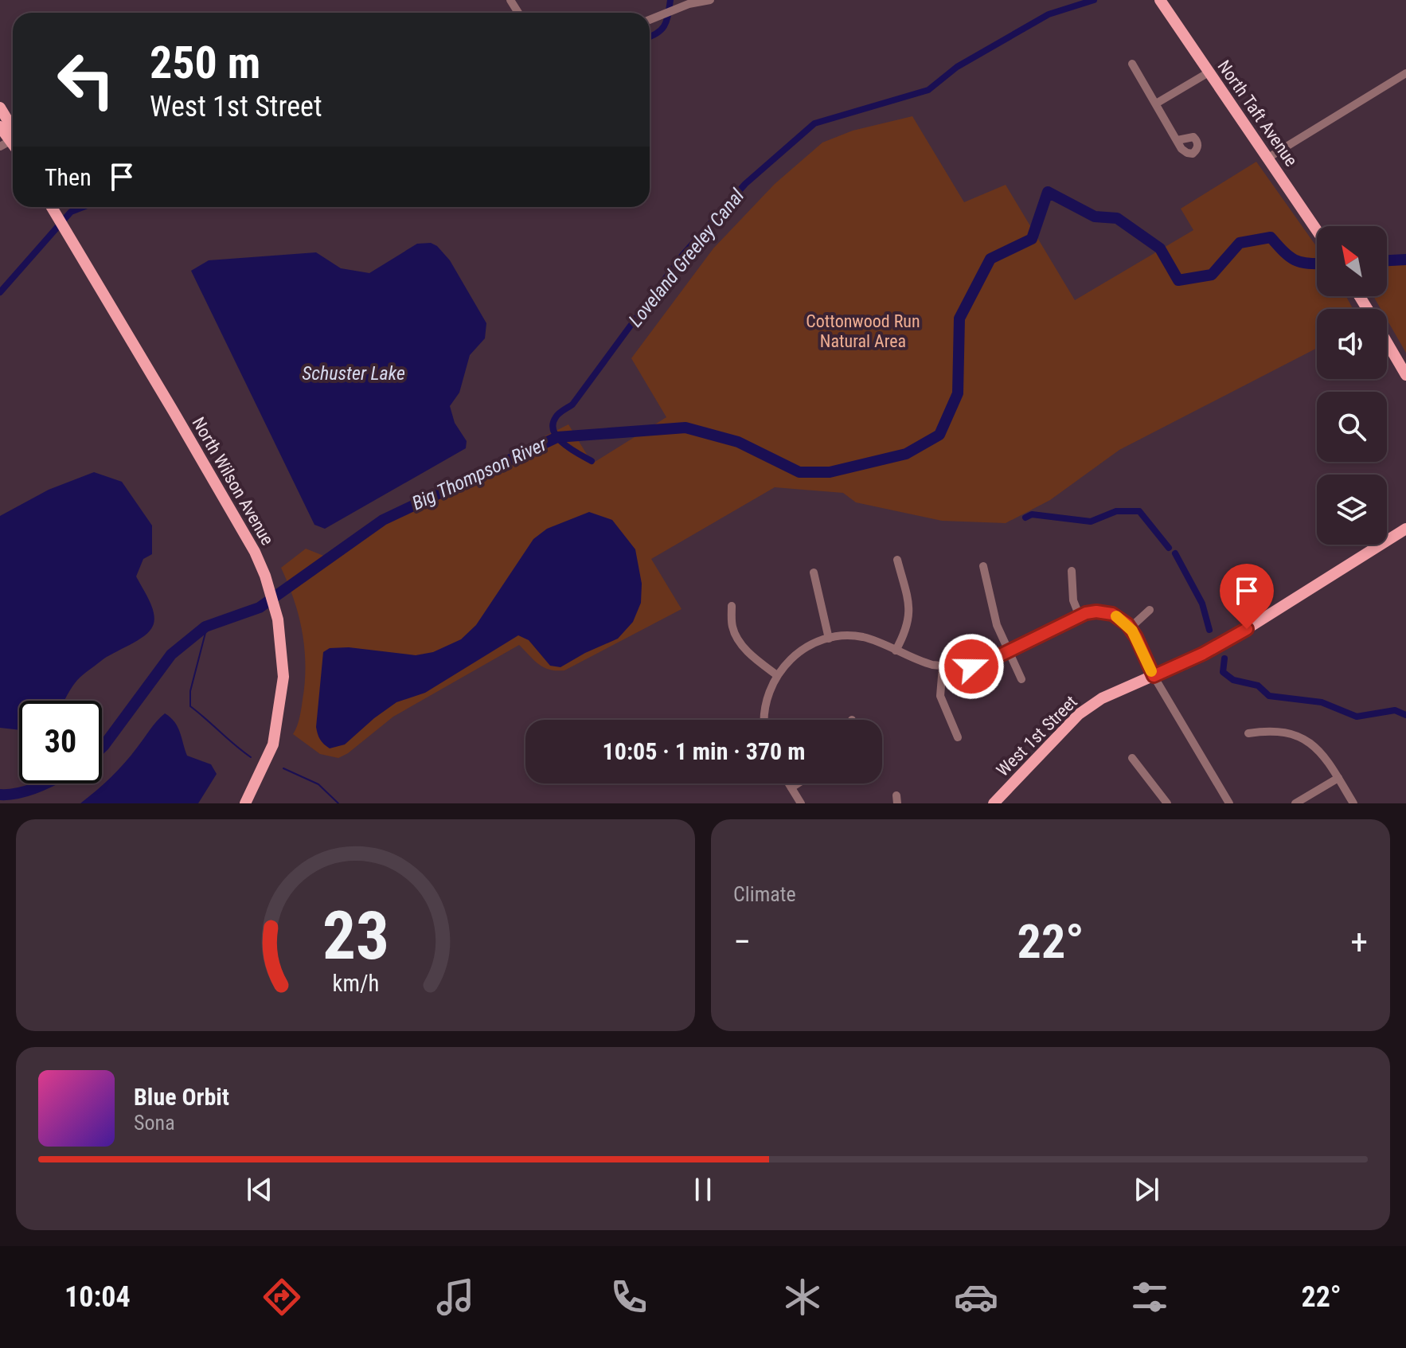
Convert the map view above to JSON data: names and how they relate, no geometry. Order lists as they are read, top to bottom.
{
  "streets": {
    "main road": ["North Taft Avenue", "North Wilson Avenue", "West 1st Street"]
  },
  "water": ["Loveland Greeley Canal", "Schuster Lake", "Big Thompson River"],
  "parks": ["Cottonwood Run Natural Area"],
  "north": "top left",
  "page": {
    "turn": ["250 m", "West 1st Street"],
    "then": "Then",
    "limit": "30",
    "trip": "10:05 · 1 min · 370 m",
    "tile": "Climate",
    "heat": ["−", "22°", "+"],
    "song": ["Blue Orbit", "Sona"],
    "tabs": ["10:04", "22°"],
    "gauge": ["23", "km/h"]
  }
}
